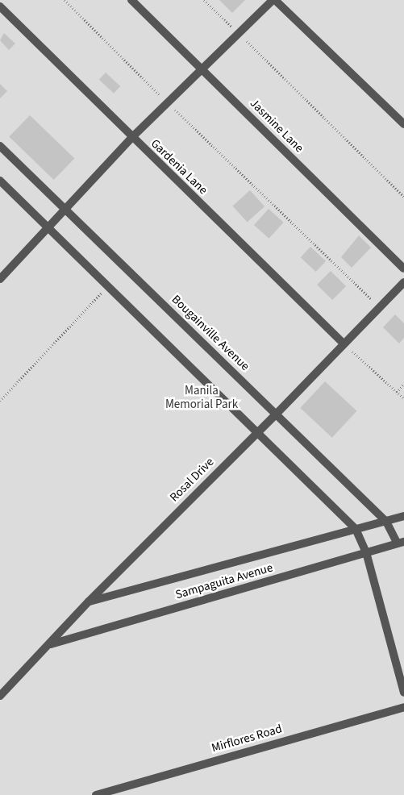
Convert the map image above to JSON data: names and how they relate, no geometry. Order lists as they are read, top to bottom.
{
  "streets": {
    "street": [
      "Jasmine Lane",
      "Gardenia Lane",
      "Bougainville Avenue",
      "Rosal Drive",
      "Sampaguita Avenue",
      "Mirflores Road"
    ]
  },
  "crossings": [
    ["Gardenia Lane", "Rosal Drive"],
    ["Bougainville Avenue", "Rosal Drive"],
    ["Bougainville Avenue", "Sampaguita Avenue"],
    ["Rosal Drive", "Sampaguita Avenue"]
  ],
  "parks": ["Manila Memorial Park"]
}
